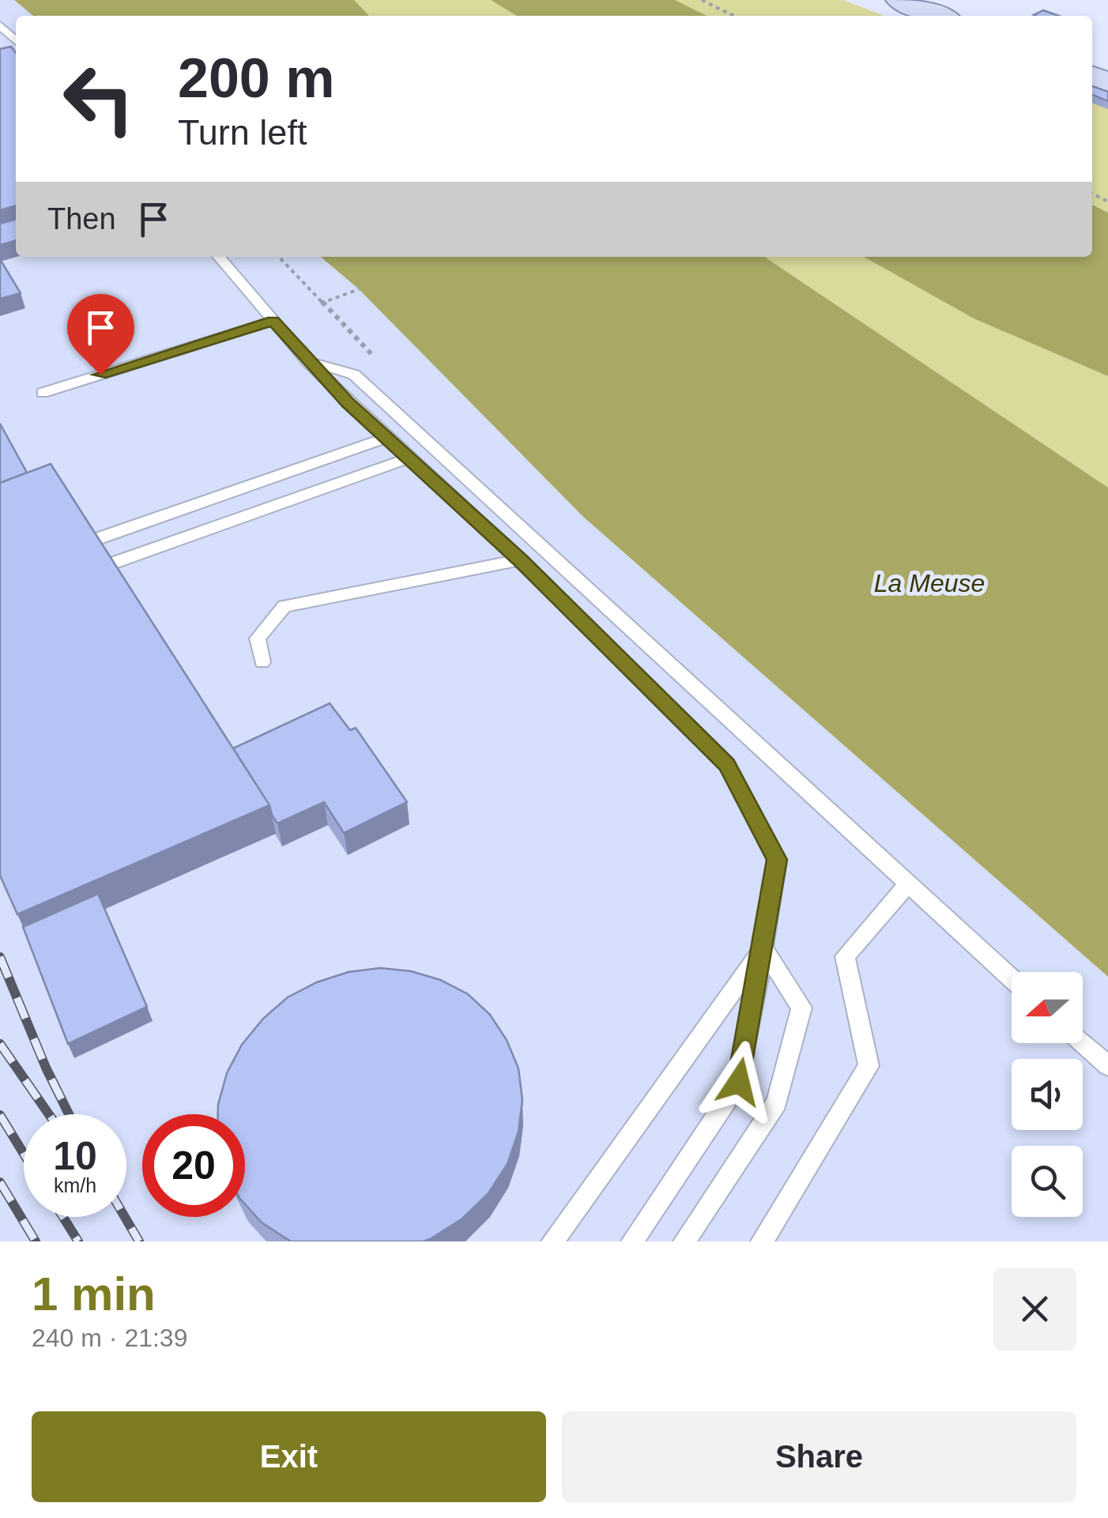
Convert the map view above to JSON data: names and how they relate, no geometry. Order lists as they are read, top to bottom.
{
  "water": ["La Meuse"],
  "north": "left",
  "page": {
    "turn": ["200 m", "Turn left"],
    "then": "Then",
    "speed": "10 km/h",
    "limit": "20",
    "heading": ["1 min", "240 m · 21:39"],
    "buttons": ["Exit", "Share"]
  }
}
